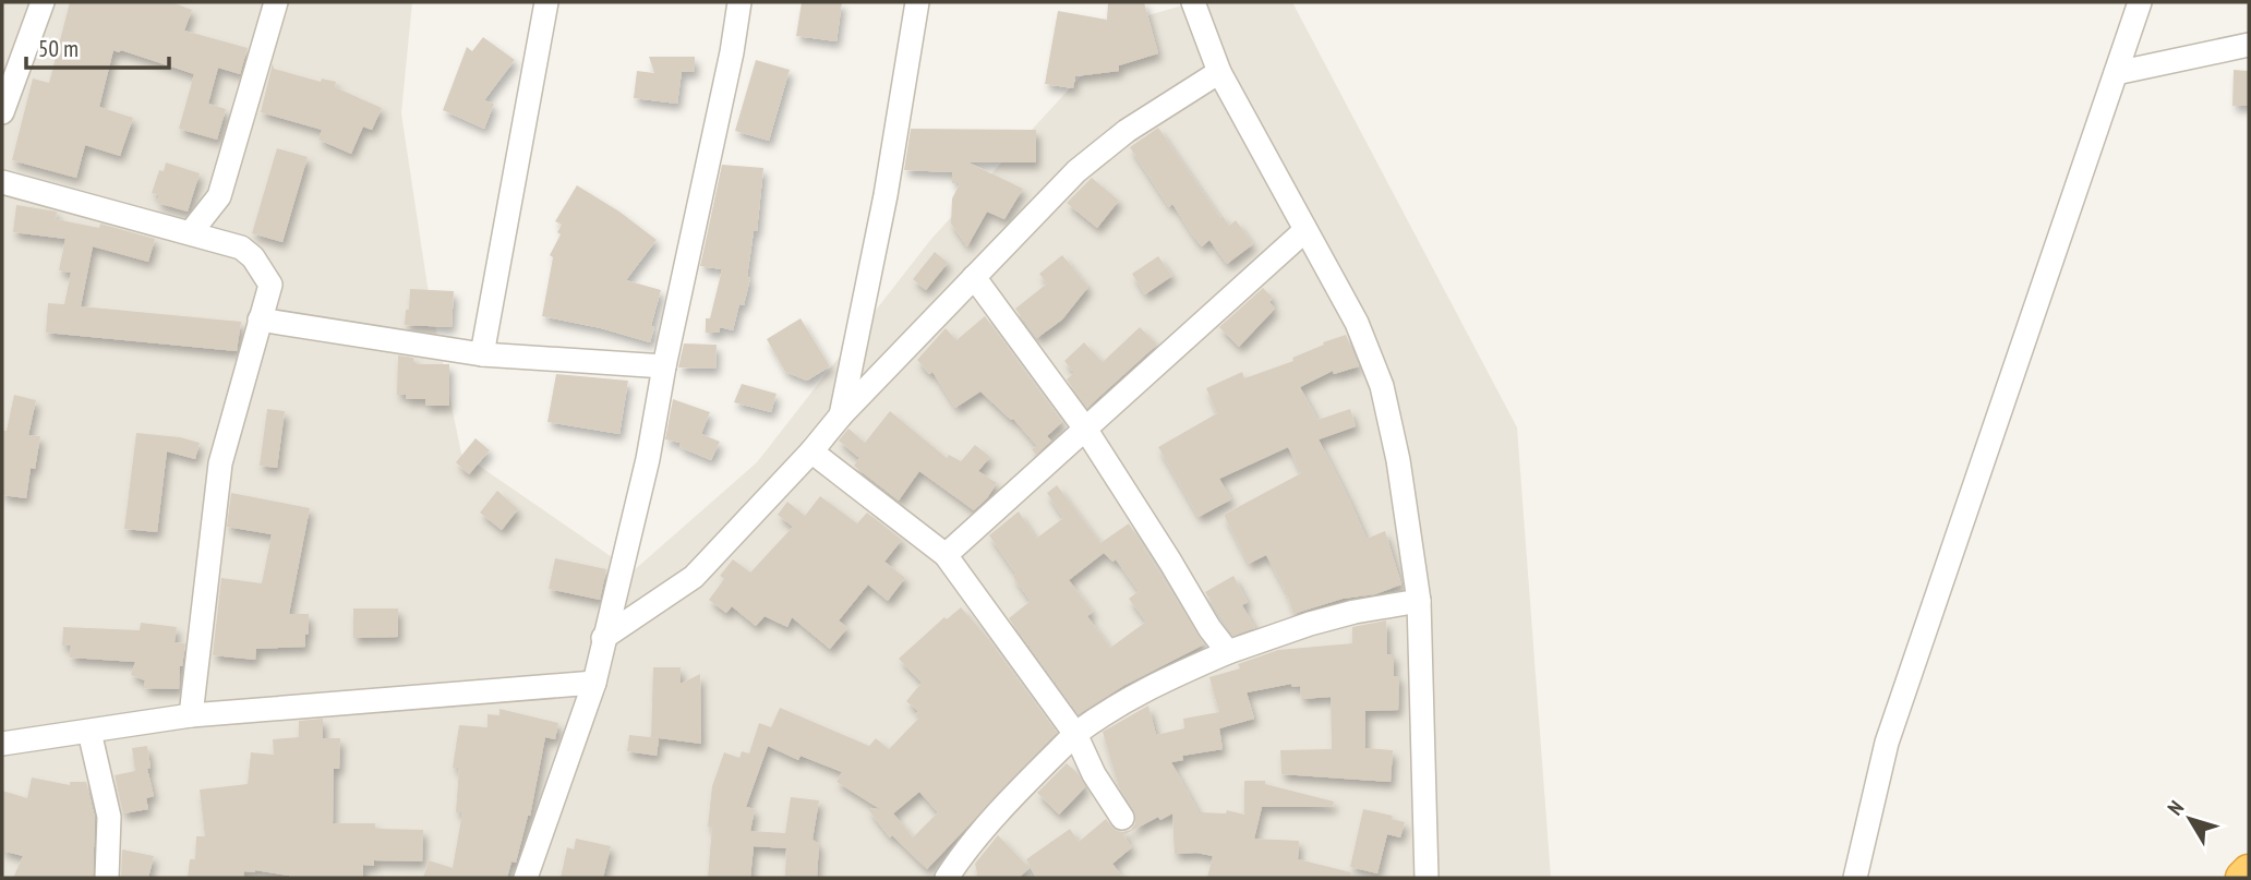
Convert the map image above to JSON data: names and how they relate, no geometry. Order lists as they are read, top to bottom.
{
  "scale_bar": "50 m",
  "north": "top left"
}
